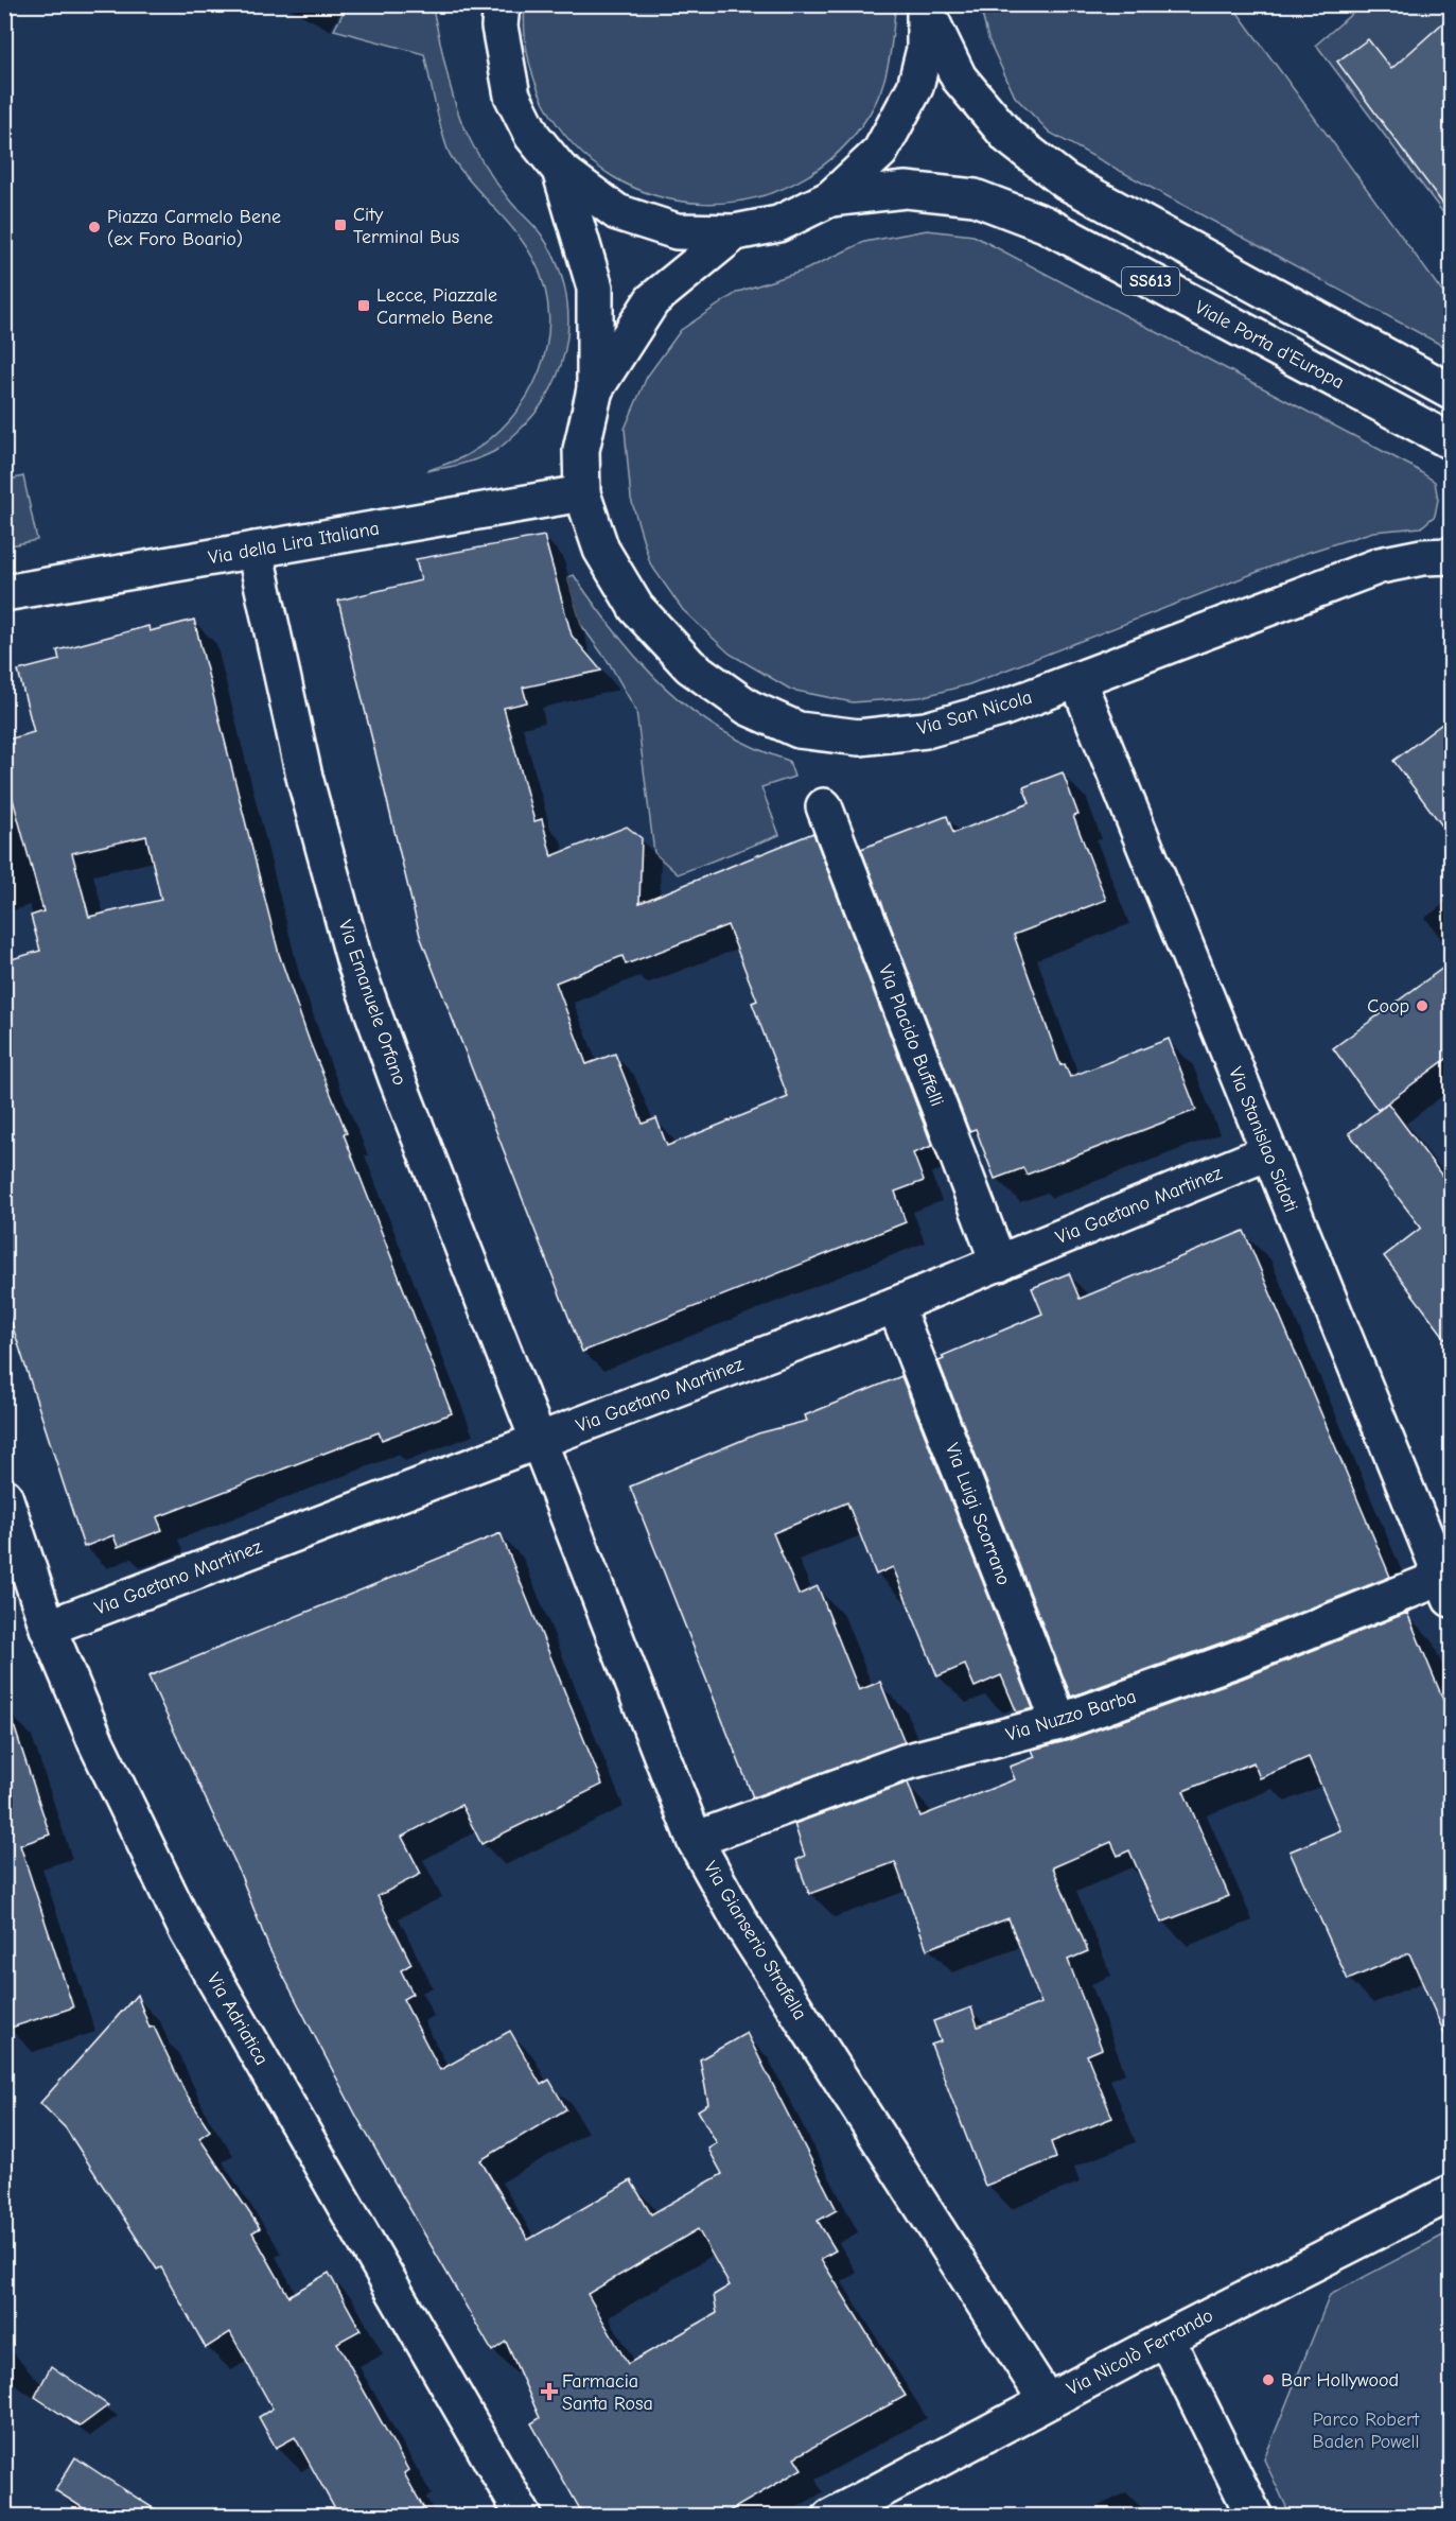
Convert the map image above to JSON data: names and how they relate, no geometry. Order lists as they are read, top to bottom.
{
  "streets": {
    "main road": [
      "SS613",
      "Viale Porta d'Europa",
      "Via della Lira Italiana",
      "Via San Nicola",
      "Via Emanuele Orfano",
      "Via Placido Buffelli",
      "Via Stanislao Sidoti",
      "Via Gaetano Martinez",
      "Via Luigi Scorrano",
      "Via Nuzzo Barba",
      "Via Gianserio Strafella",
      "Via Adriatica",
      "Via Nicolò Ferrando"
    ]
  },
  "crossings": [
    ["Viale Porta d'Europa", "Via San Nicola"],
    ["Via della Lira Italiana", "Via San Nicola"],
    ["Via della Lira Italiana", "Via Emanuele Orfano"],
    ["Via San Nicola", "Via Stanislao Sidoti"],
    ["Via Emanuele Orfano", "Via Gaetano Martinez"],
    ["Via Emanuele Orfano", "Via Gianserio Strafella"],
    ["Via Placido Buffelli", "Via Gaetano Martinez"],
    ["Via Stanislao Sidoti", "Via Gaetano Martinez"],
    ["Via Stanislao Sidoti", "Via Nuzzo Barba"],
    ["Via Gaetano Martinez", "Via Luigi Scorrano"],
    ["Via Gaetano Martinez", "Via Gianserio Strafella"],
    ["Via Gaetano Martinez", "Via Adriatica"],
    ["Via Luigi Scorrano", "Via Nuzzo Barba"],
    ["Via Nuzzo Barba", "Via Gianserio Strafella"],
    ["Via Gianserio Strafella", "Via Nicolò Ferrando"]
  ],
  "parks": ["Parco Robert Baden Powell"],
  "places": {
    "transit": ["City Terminal Bus", "Lecce, Piazzale Carmelo Bene"],
    "other": ["Piazza Carmelo Bene (ex Foro Boario)", "Coop", "Bar Hollywood"],
    "health": ["Farmacia Santa Rosa"]
  }
}
